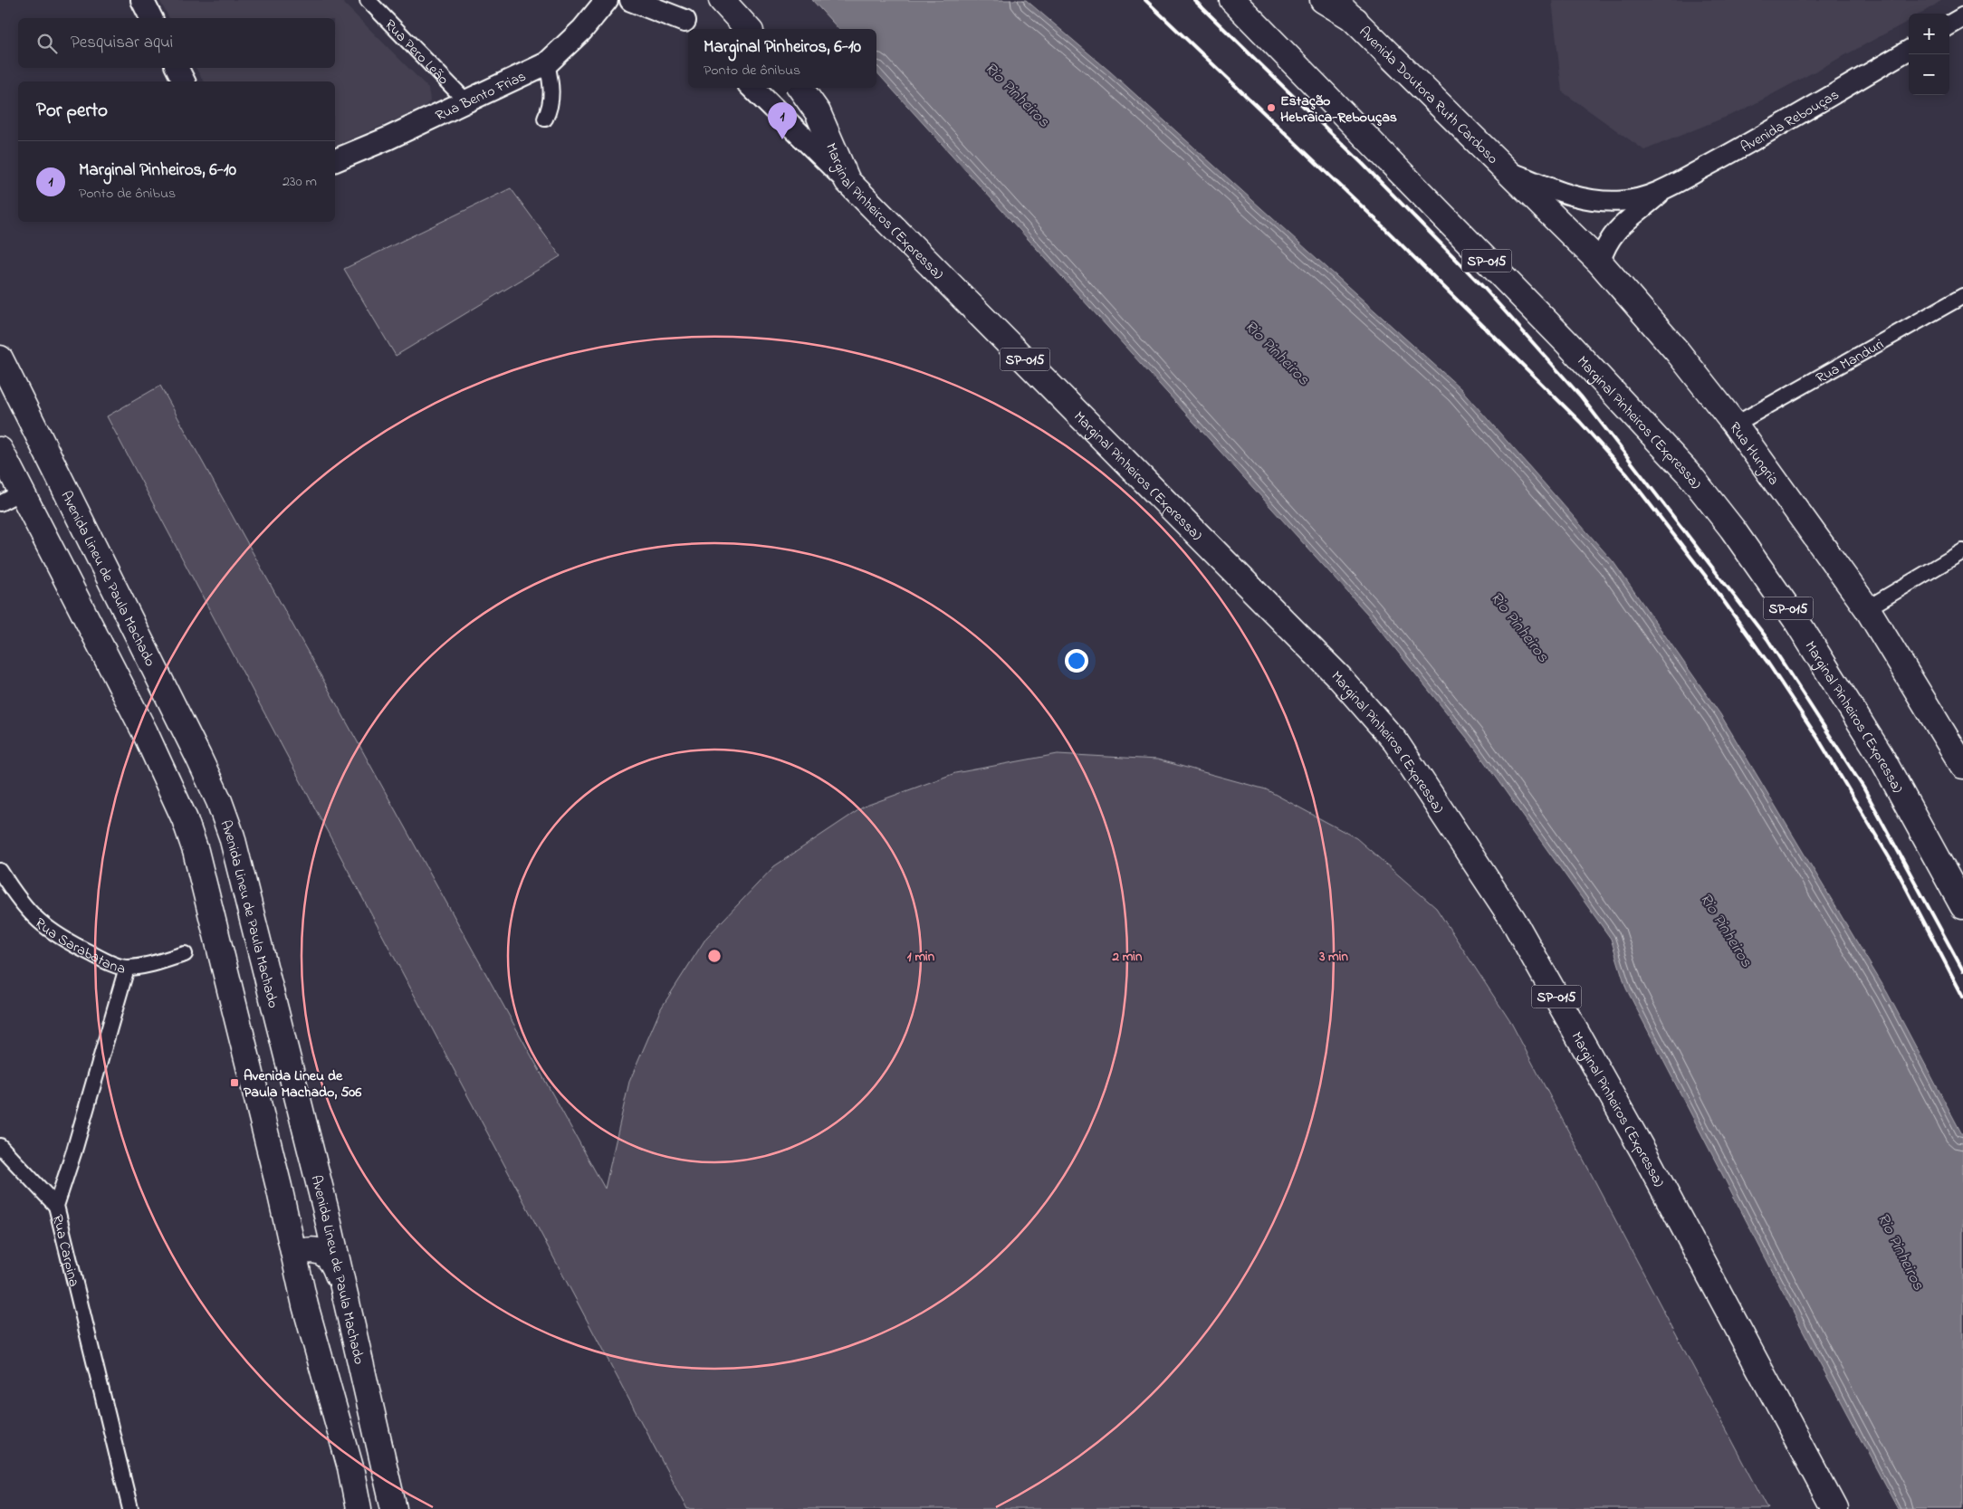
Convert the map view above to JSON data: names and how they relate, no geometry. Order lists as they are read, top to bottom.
{
  "streets": {
    "highway": [
      "Avenida Doutora Ruth Cardoso",
      "Marginal Pinheiros (Expressa)",
      "SP-015",
      "Rua Hungria",
      "Avenida Lineu de Paula Machado"
    ],
    "main road": ["Rua Bento Frias"],
    "street": [
      "Rua Pero Leão",
      "Avenida Rebouças",
      "Rua Manduri",
      "Rua Sarabatana",
      "Rua Carpina"
    ]
  },
  "crossings": [
    ["Rua Pero Leão", "Rua Bento Frias"],
    ["Avenida Doutora Ruth Cardoso", "Avenida Rebouças"],
    ["Avenida Doutora Ruth Cardoso", "Rua Hungria"],
    ["Avenida Rebouças", "Rua Hungria"],
    ["Rua Manduri", "Rua Hungria"],
    ["Rua Sarabatana", "Rua Carpina"]
  ],
  "water": ["Rio Pinheiros"],
  "places": {
    "other": ["Estação Hebraica-Rebouças"],
    "transit": ["Avenida Lineu de Paula Machado, 506"]
  },
  "page": {
    "map_buttons": ["+", "−"],
    "search": "Pesquisar aqui",
    "popup": ["Marginal Pinheiros, 6-10", "Ponto de ônibus"],
    "heading": "Por perto",
    "pins": "1",
    "list": [
      {
        "mark": "1",
        "name": "Marginal Pinheiros, 6-10",
        "note": "Ponto de ônibus",
        "value": "230 m"
      }
    ]
  },
  "rings": ["1 min", "2 min", "3 min"]
}
